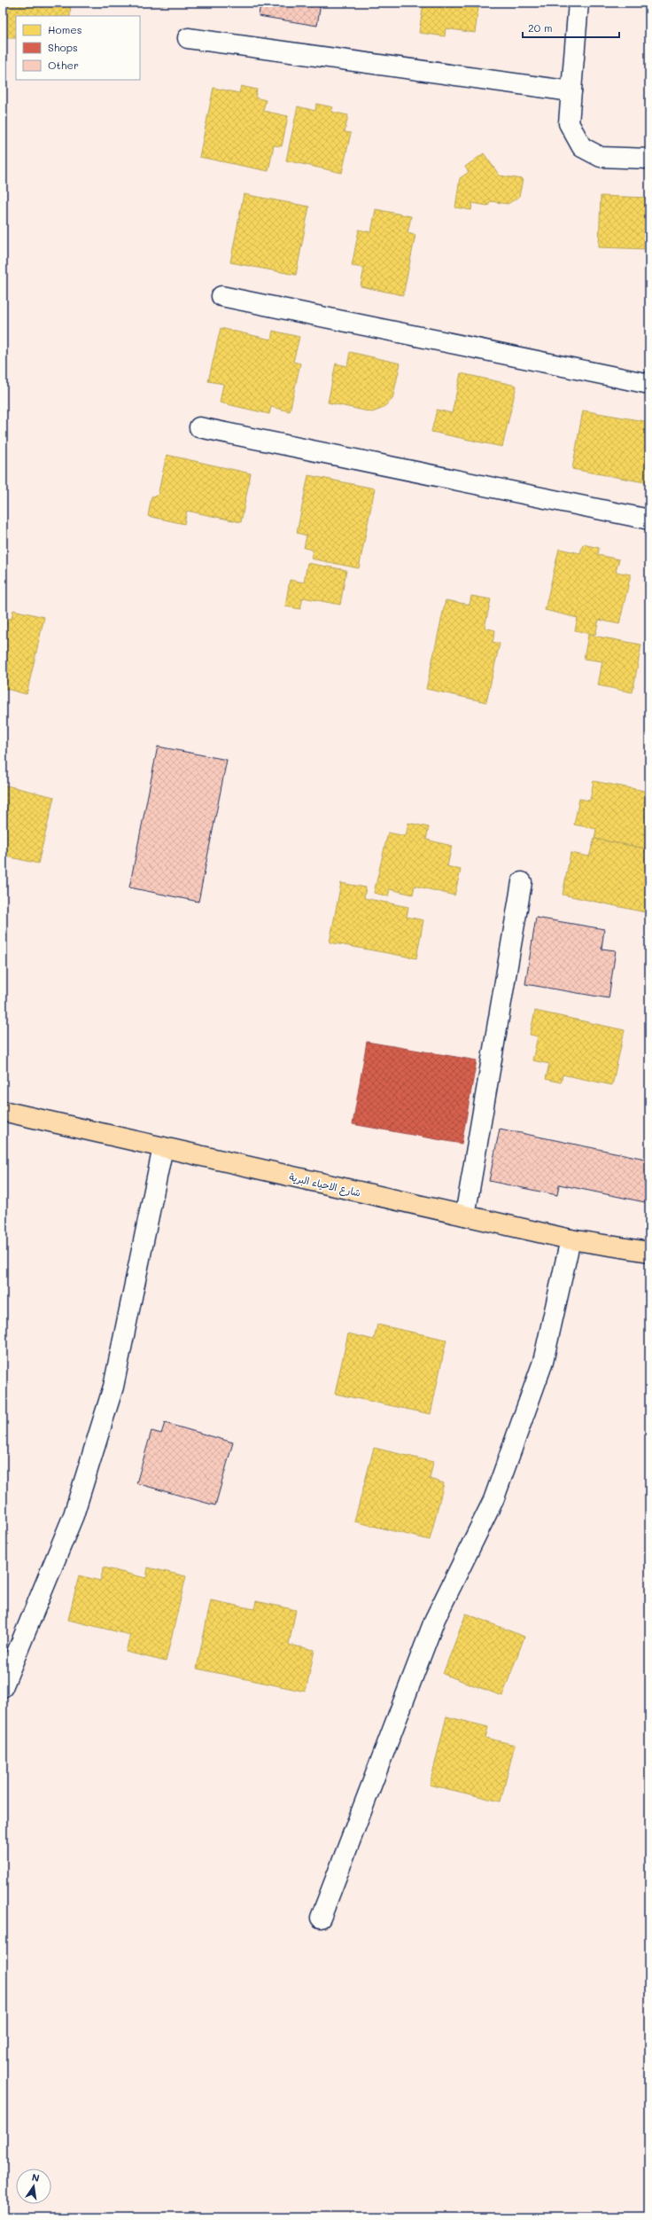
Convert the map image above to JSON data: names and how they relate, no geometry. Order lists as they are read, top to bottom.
{
  "streets": {
    "main road": ["شارع الاحياء البرية"]
  },
  "legend": ["Homes", "Shops", "Other"],
  "scale_bar": "20 m",
  "north": "top"
}
